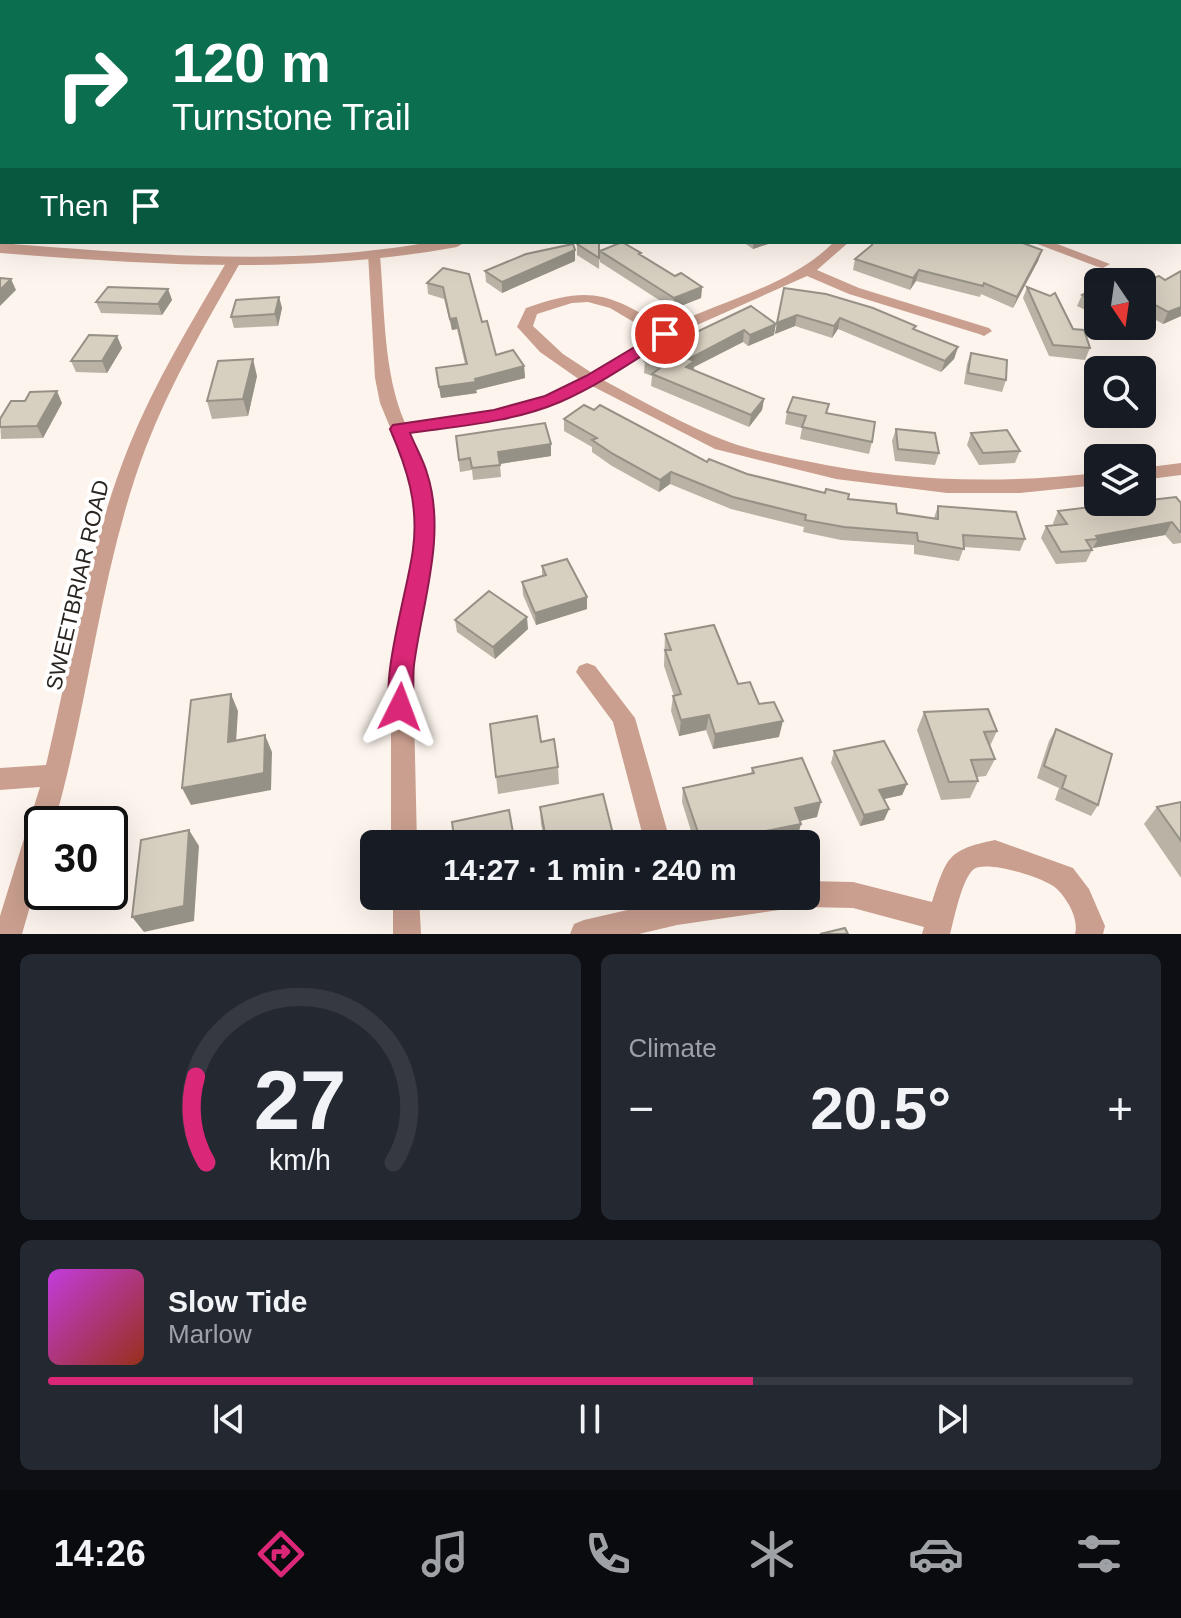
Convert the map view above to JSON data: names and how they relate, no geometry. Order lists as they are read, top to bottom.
{
  "streets": {
    "street": ["SWEETBRIAR ROAD"]
  },
  "north": "bottom",
  "page": {
    "turn": ["120 m", "Turnstone Trail"],
    "then": "Then",
    "limit": "30",
    "trip": "14:27 · 1 min · 240 m",
    "tile": "Climate",
    "heat": ["−", "20.5°", "+"],
    "song": ["Slow Tide", "Marlow"],
    "tabs": "14:26",
    "gauge": ["27", "km/h"]
  }
}
